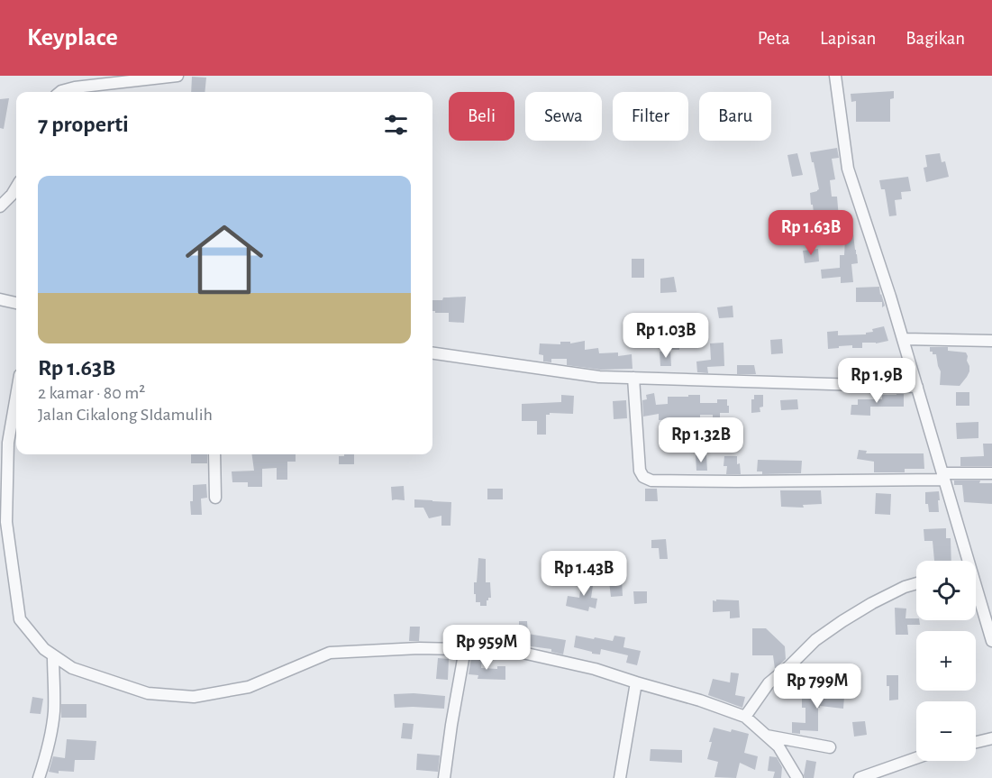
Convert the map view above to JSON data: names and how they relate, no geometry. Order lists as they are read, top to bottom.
{
  "page": {
    "header": "Keyplace",
    "nav": ["Peta", "Lapisan", "Bagikan"],
    "chip": [
      "Beli",
      "Sewa",
      "Filter",
      "Baru"
    ],
    "heading": "7 properti",
    "list": [
      {
        "name": "Rp 1.63B",
        "note": "2 kamar · 80 m² · Jalan Cikalong SIdamulih"
      }
    ],
    "price": [
      "Rp 1.63B",
      "Rp 1.03B",
      "Rp 1.9B",
      "Rp 1.32B",
      "Rp 1.43B",
      "Rp 959M",
      "Rp 799M"
    ],
    "map_buttons": ["+", "−"]
  }
}
